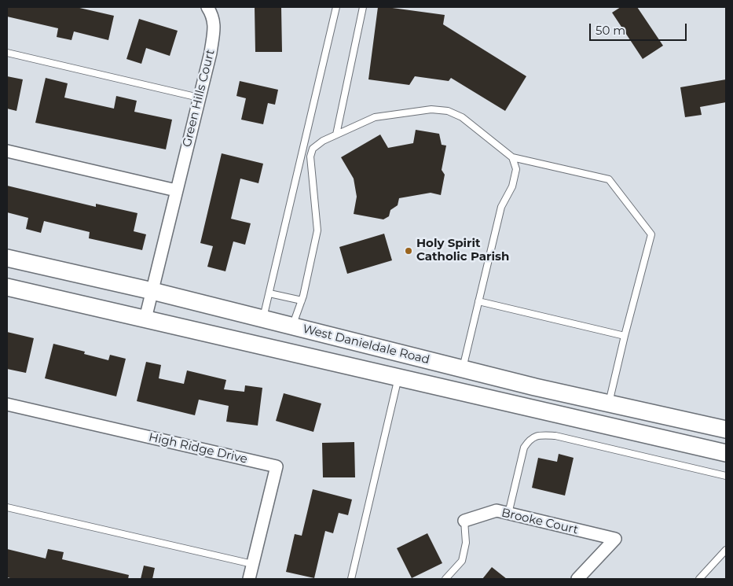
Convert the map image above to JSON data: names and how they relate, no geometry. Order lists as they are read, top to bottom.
{
  "streets": {
    "main road": ["West Danieldale Road"],
    "street": ["Green Hills Court", "High Ridge Drive", "Brooke Court"]
  },
  "crossings": [
    ["Green Hills Court", "West Danieldale Road"]
  ],
  "places": ["Holy Spirit Catholic Parish"],
  "scale_bar": "50 m"
}
